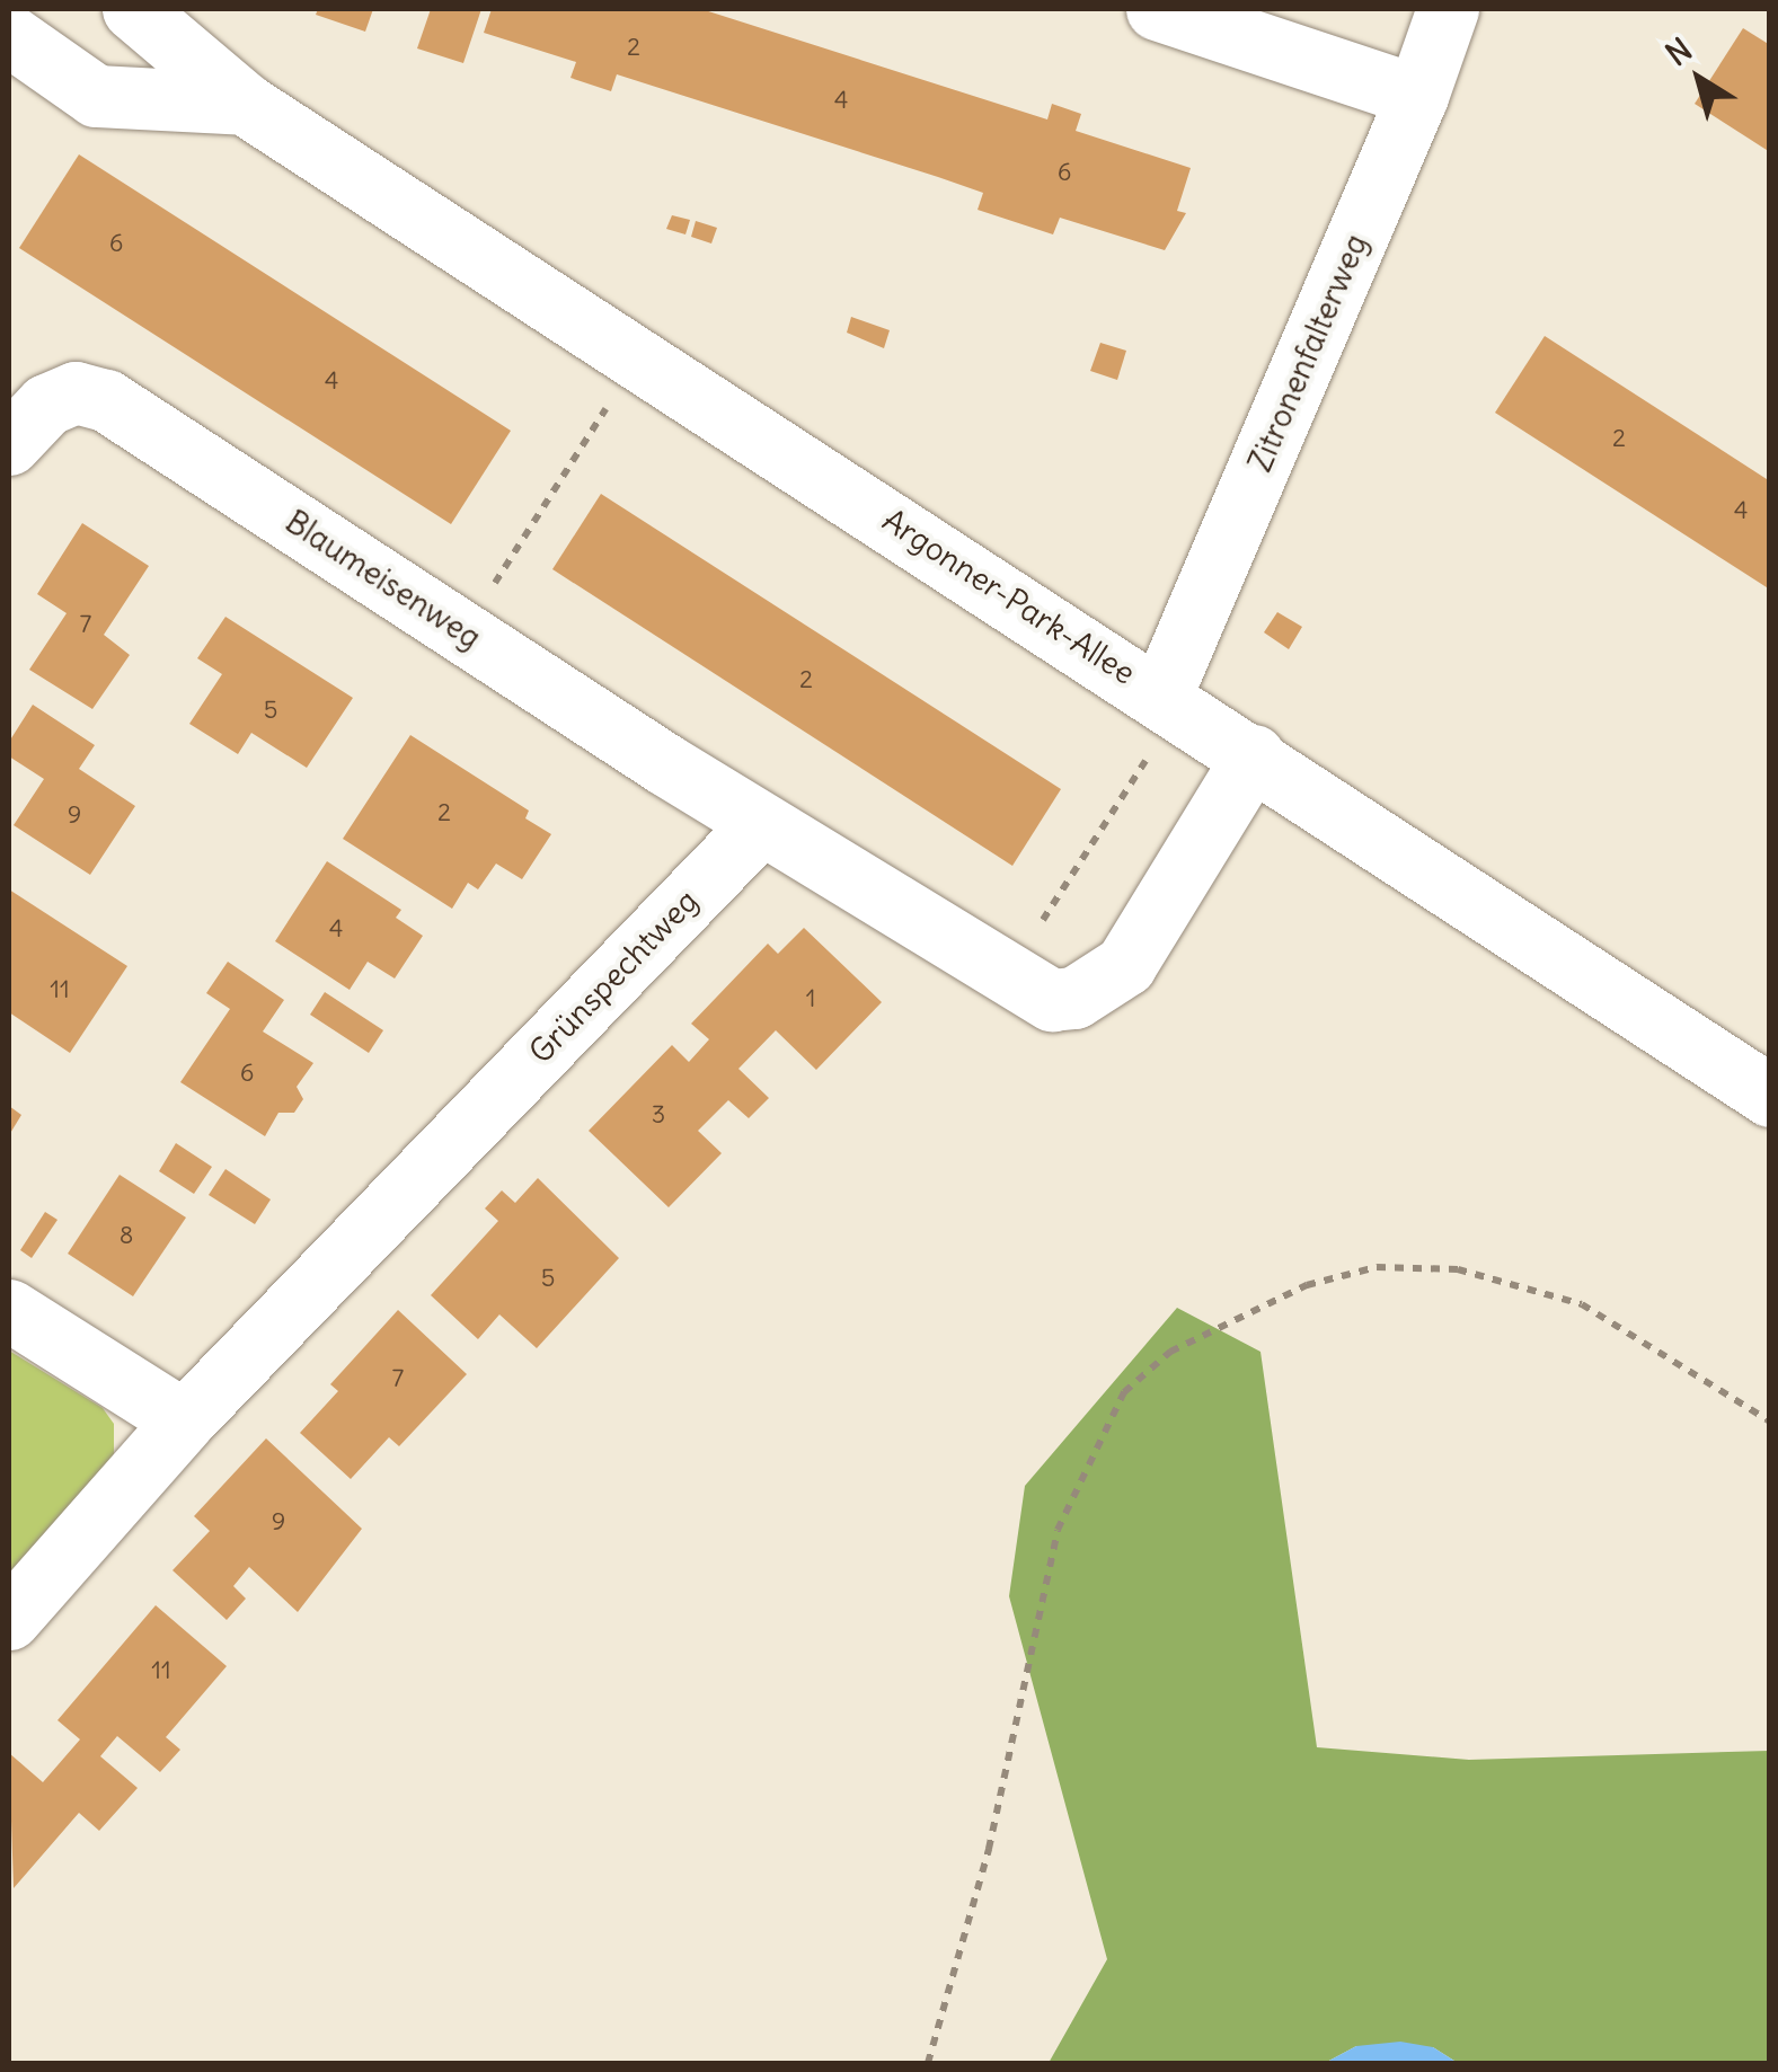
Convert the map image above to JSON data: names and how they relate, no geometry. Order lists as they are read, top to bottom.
{
  "streets": {
    "street": [
      "Zitronenfalterweg",
      "Blaumeisenweg",
      "Argonner-Park-Allee",
      "Grünspechtweg"
    ]
  },
  "crossings": [
    ["Zitronenfalterweg", "Argonner-Park-Allee"],
    ["Blaumeisenweg", "Grünspechtweg"]
  ],
  "house_numbers": [
    "2",
    "4",
    "6",
    "6",
    "4",
    "2",
    "4",
    "7",
    "2",
    "5",
    "2",
    "9",
    "4",
    "11",
    "1",
    "6",
    "3",
    "8",
    "5",
    "7",
    "9",
    "11"
  ],
  "north": "top left"
}
